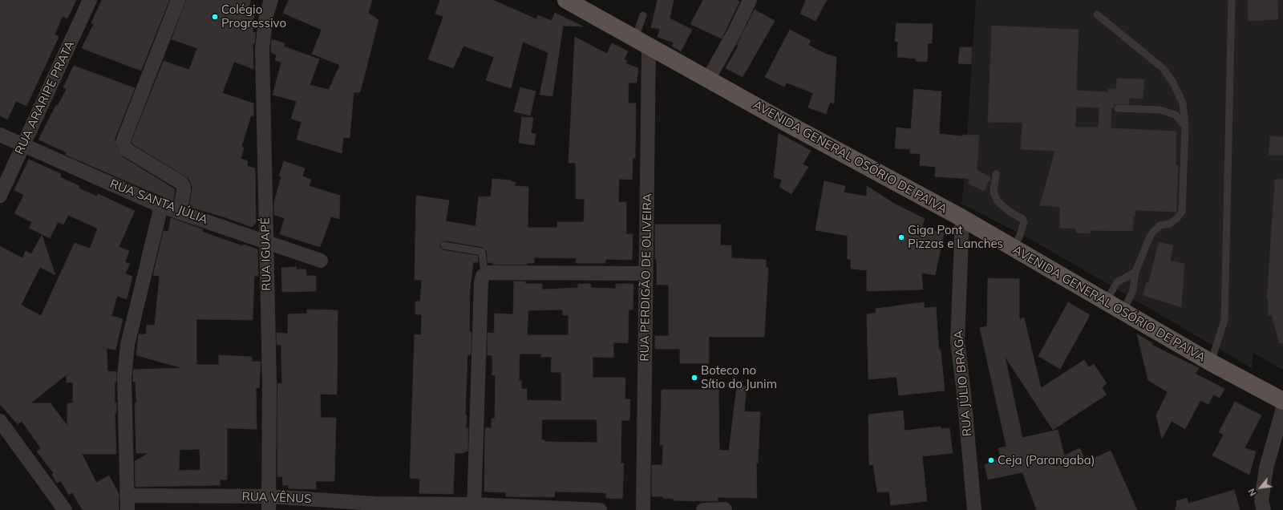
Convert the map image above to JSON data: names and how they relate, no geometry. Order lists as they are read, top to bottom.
{
  "streets": {
    "main road": ["AVENIDA GENERAL OSÓRIO DE PAIVA"],
    "street": [
      "RUA ARARIPE PRATA",
      "RUA SANTA JÚLIA",
      "RUA IGUAPÉ",
      "RUA PERDIGÃO DE OLIVEIRA",
      "RUA JÚLIO BRAGA",
      "RUA VÊNUS"
    ]
  },
  "crossings": [
    ["RUA ARARIPE PRATA", "RUA SANTA JÚLIA"],
    ["AVENIDA GENERAL OSÓRIO DE PAIVA", "RUA PERDIGÃO DE OLIVEIRA"],
    ["AVENIDA GENERAL OSÓRIO DE PAIVA", "RUA JÚLIO BRAGA"],
    ["RUA SANTA JÚLIA", "RUA IGUAPÉ"],
    ["RUA IGUAPÉ", "RUA VÊNUS"]
  ],
  "places": [
    "Colégio Progressivo",
    "Giga Pont Pizzas e Lanches",
    "Boteco no Sítio do Junim",
    "Ceja (Parangaba)"
  ],
  "north": "bottom left"
}
